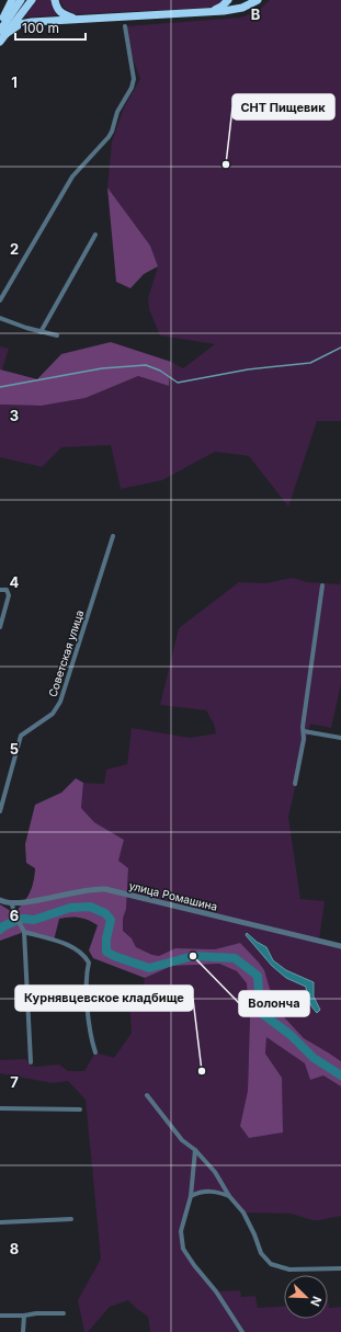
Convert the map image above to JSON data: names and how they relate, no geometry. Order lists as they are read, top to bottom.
{
  "streets": {
    "street": ["Советская улица", "улица Ромашина"]
  },
  "places": ["СНТ Пищевик", "Волонча", "Курнявцевское кладбище"],
  "scale_bar": "100 m",
  "north": "bottom right",
  "grid": {
    "columns": ["B"],
    "rows": [
      "1",
      "2",
      "3",
      "4",
      "5",
      "6",
      "7",
      "8"
    ]
  }
}
